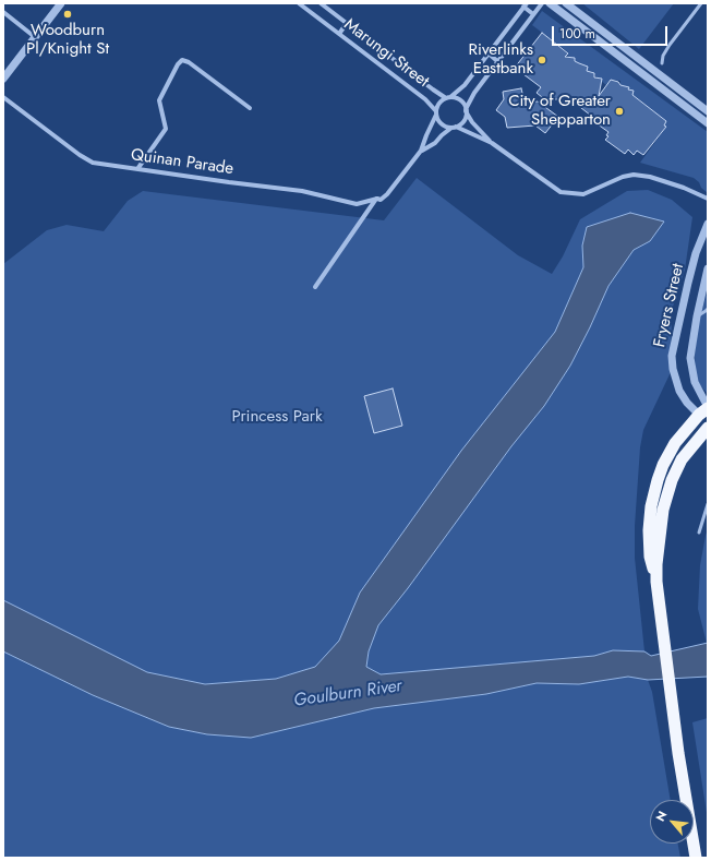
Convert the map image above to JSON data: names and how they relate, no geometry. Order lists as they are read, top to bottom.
{
  "streets": {
    "street": ["Marungi Street", "Quinan Parade", "Fryers Street"]
  },
  "water": ["Goulburn River"],
  "parks": ["Princess Park"],
  "places": ["Woodburn Pl/Knight St", "Riverlinks Eastbank", "City of Greater Shepparton"],
  "scale_bar": "100 m",
  "north": "top left"
}
